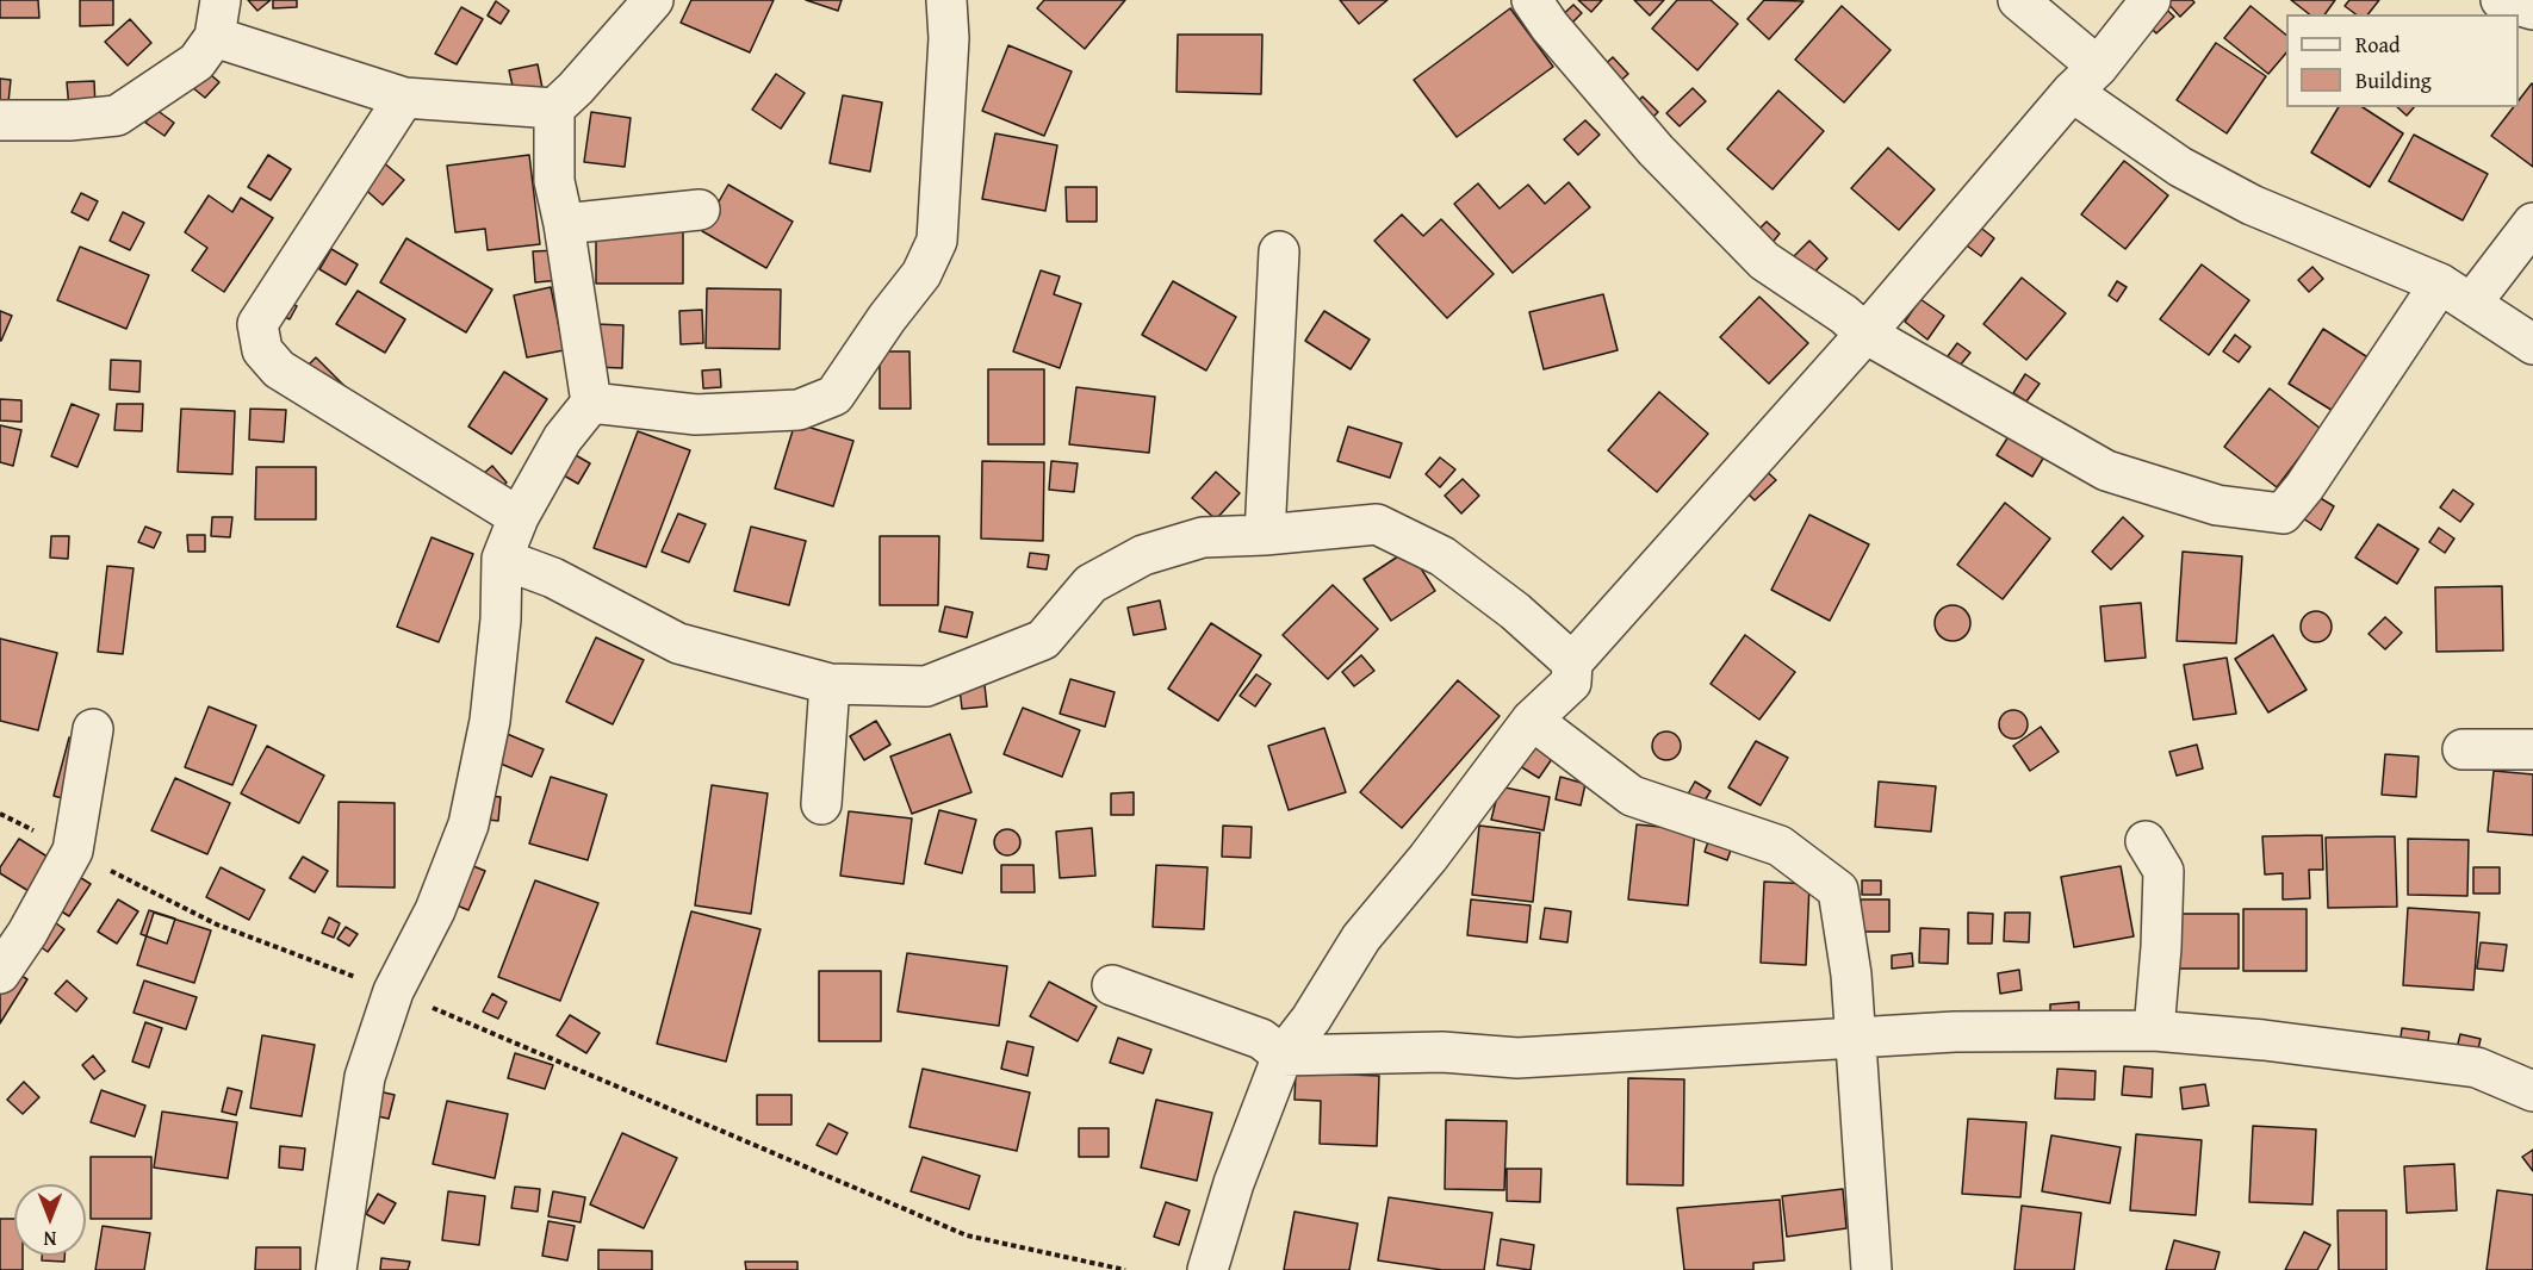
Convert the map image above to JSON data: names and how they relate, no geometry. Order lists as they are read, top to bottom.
{
  "legend": ["Road", "Building"],
  "north": "bottom"
}
